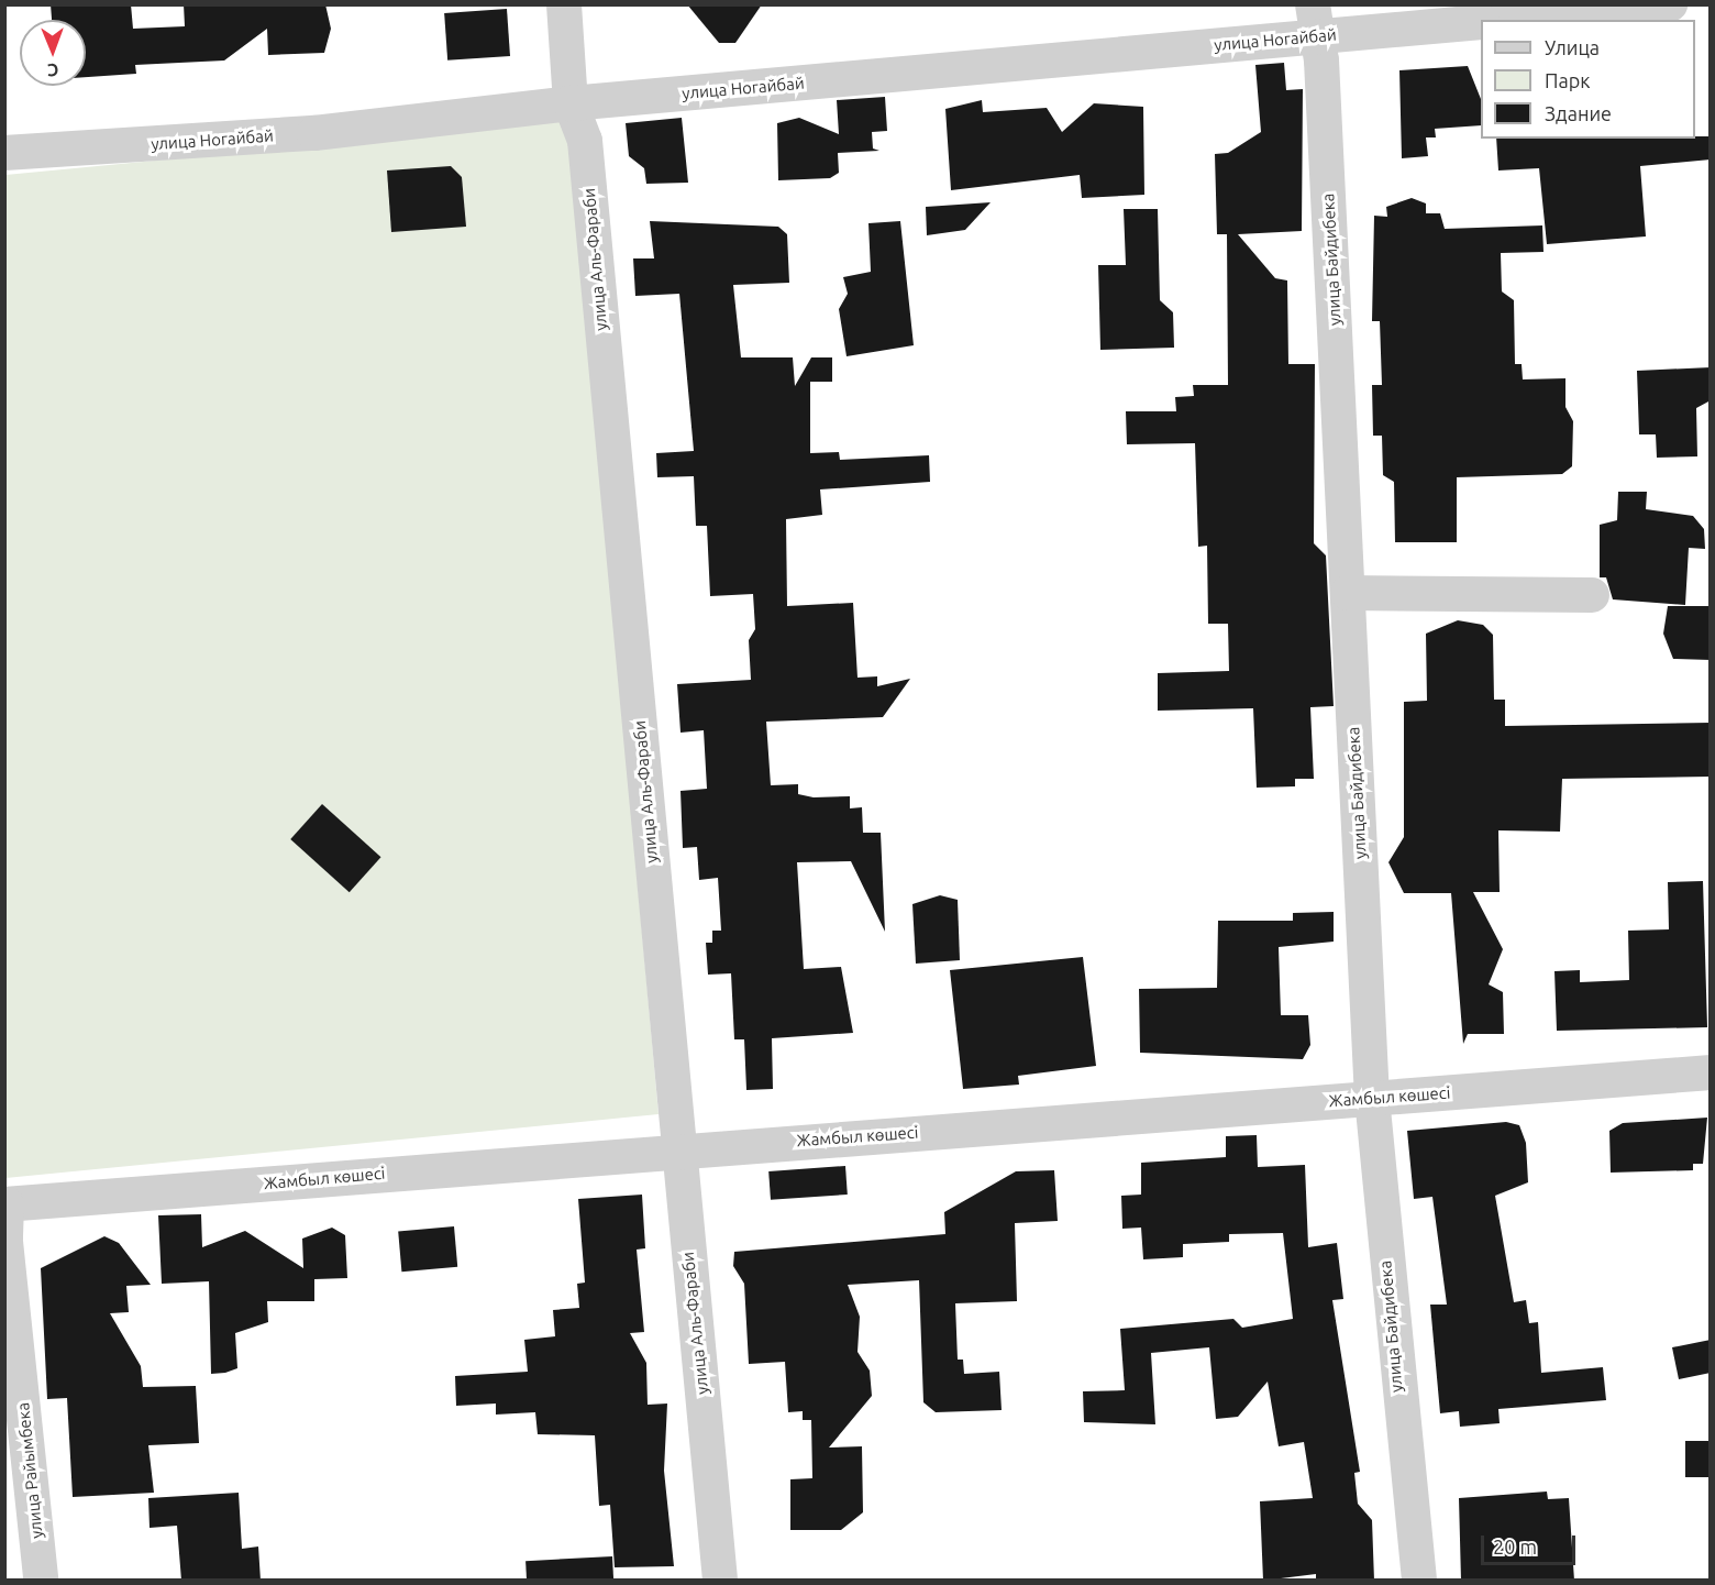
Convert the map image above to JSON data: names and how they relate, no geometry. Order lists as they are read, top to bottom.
{
  "streets": {
    "street": [
      "улица Ногайбай",
      "улица Аль-Фараби",
      "улица Байдибека",
      "Жамбыл көшесі",
      "улица Райымбека"
    ]
  },
  "crossings": [
    ["улица Ногайбай", "улица Аль-Фараби"],
    ["улица Ногайбай", "улица Байдибека"],
    ["улица Аль-Фараби", "Жамбыл көшесі"],
    ["улица Байдибека", "Жамбыл көшесі"],
    ["Жамбыл көшесі", "улица Райымбека"]
  ],
  "legend": ["Улица", "Парк", "Здание"],
  "scale_bar": "20 m",
  "north": "bottom"
}
